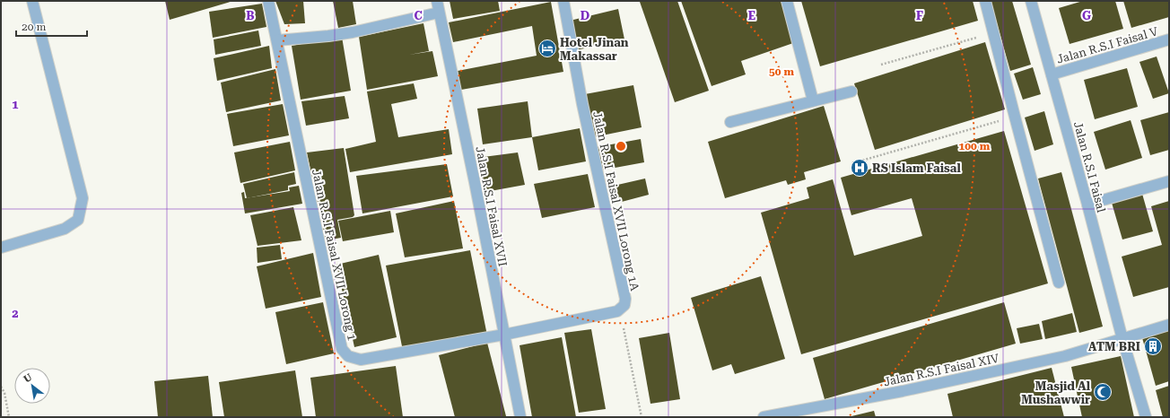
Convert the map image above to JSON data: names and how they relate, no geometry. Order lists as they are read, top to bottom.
{
  "streets": {
    "street": [
      "Jalan R.S.I Faisal V",
      "Jalan R.S.I Faisal",
      "Jalan R.S.I Faisal XVII Lorong 1A",
      "Jalan R.S.I Faisal XVII",
      "Jalan R.S.I Faisal XVII Lorong 1",
      "Jalan R.S.I Faisal XIV"
    ]
  },
  "crossings": [
    ["Jalan R.S.I Faisal V", "Jalan R.S.I Faisal"],
    ["Jalan R.S.I Faisal", "Jalan R.S.I Faisal XIV"],
    ["Jalan R.S.I Faisal XVII", "Jalan R.S.I Faisal XVII Lorong 1"]
  ],
  "places": {
    "hotel": ["Hotel Jinan Makassar"],
    "hospital": ["RS Islam Faisal"],
    "building": ["ATM BRI"],
    "mosque": ["Masjid Al Mushawwir"]
  },
  "scale_bar": "20 m",
  "north": "top left",
  "grid": {
    "columns": [
      "B",
      "C",
      "D",
      "E",
      "F",
      "G"
    ],
    "rows": ["1", "2"]
  },
  "rings": ["50 m", "100 m"]
}
